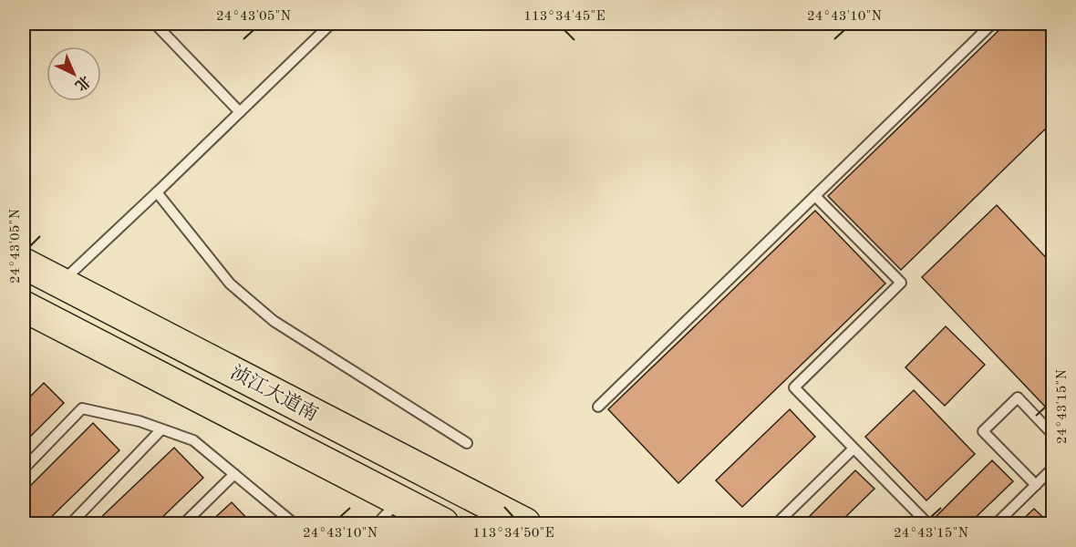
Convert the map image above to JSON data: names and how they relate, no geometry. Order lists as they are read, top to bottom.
{
  "streets": {
    "main road": ["浈江大道南"]
  },
  "north": "bottom right",
  "coordinates": [
    "24°43'05\"N",
    "113°34'45\"E",
    "24°43'10\"N",
    "24°43'15\"N",
    "113°34'50\"E"
  ]
}
